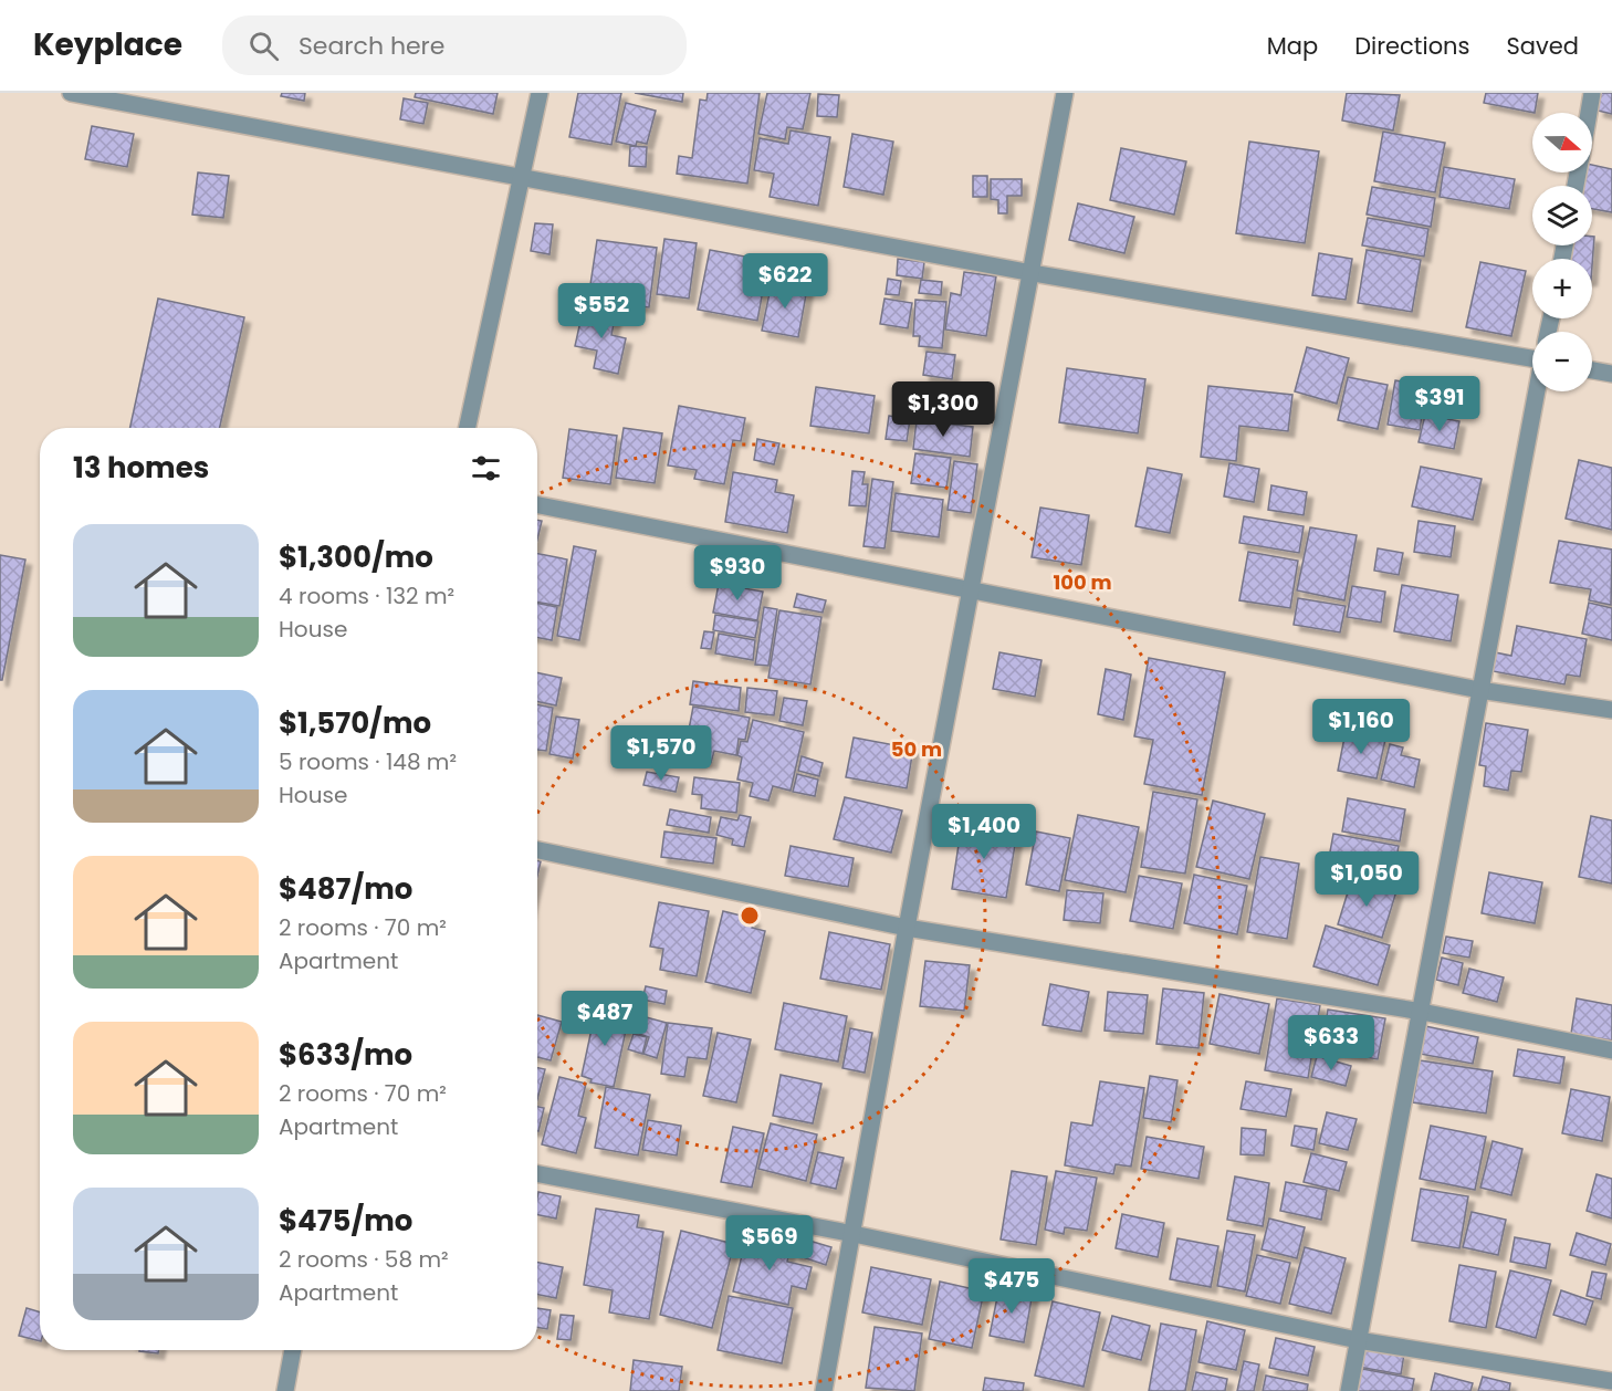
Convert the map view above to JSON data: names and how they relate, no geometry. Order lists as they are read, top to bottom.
{
  "north": "right",
  "page": {
    "header": "Keyplace",
    "search": "Search here",
    "nav": ["Map", "Directions", "Saved"],
    "map_buttons": ["+", "−"],
    "price": [
      "$622",
      "$552",
      "$391",
      "$1,300",
      "$930",
      "$1,160",
      "$1,570",
      "$1,400",
      "$1,050",
      "$487",
      "$633",
      "$569",
      "$475"
    ],
    "heading": "13 homes",
    "list": [
      {
        "name": "$1,300/mo",
        "note": "4 rooms · 132 m² · House"
      },
      {
        "name": "$1,570/mo",
        "note": "5 rooms · 148 m² · House"
      },
      {
        "name": "$487/mo",
        "note": "2 rooms · 70 m² · Apartment"
      },
      {
        "name": "$633/mo",
        "note": "2 rooms · 70 m² · Apartment"
      },
      {
        "name": "$475/mo",
        "note": "2 rooms · 58 m² · Apartment"
      }
    ]
  },
  "rings": ["100 m", "50 m"]
}
